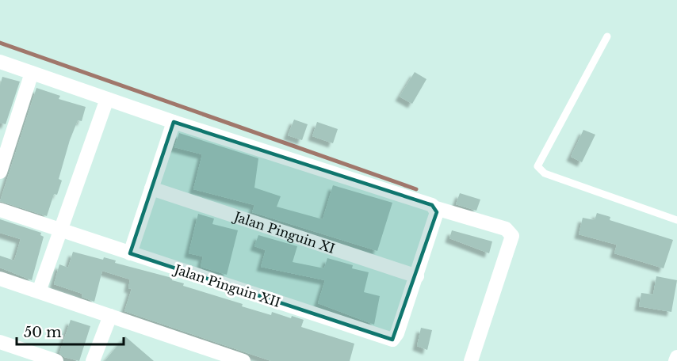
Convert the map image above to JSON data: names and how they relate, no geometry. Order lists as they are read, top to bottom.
{
  "streets": {
    "street": ["Jalan Pinguin XI", "Jalan Pinguin XII"]
  },
  "crossings": [
    ["Jalan Pinguin XI", "Jalan Pinguin XII"]
  ],
  "scale_bar": "50 m"
}
